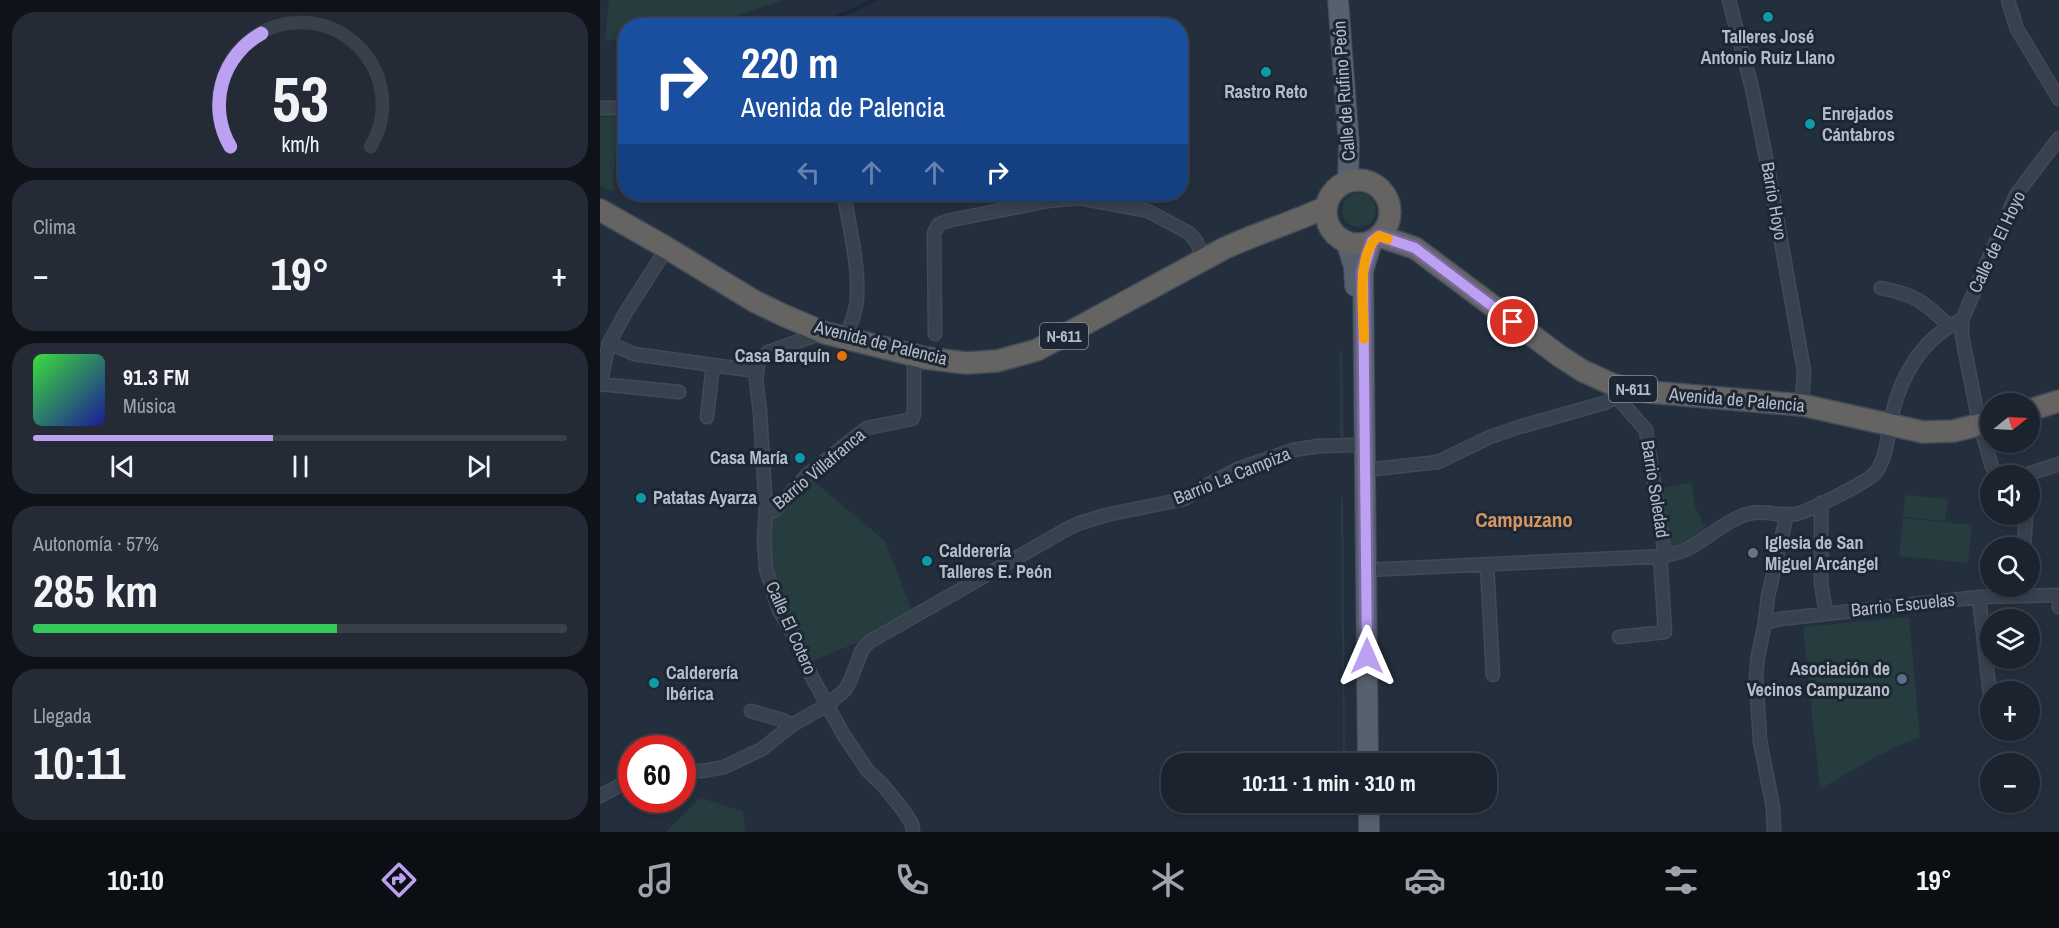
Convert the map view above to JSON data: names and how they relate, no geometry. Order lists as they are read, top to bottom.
{
  "streets": {
    "highway": ["N-611", "Avenida de Palencia"],
    "main road": ["Calle de Rufino Peón"],
    "street": [
      "Barrio Hoyo",
      "Calle de El Hoyo",
      "Barrio Villafranca",
      "Barrio La Campiza",
      "Barrio Soledad",
      "Barrio Escuelas",
      "Calle El Cotero"
    ]
  },
  "crossings": [
    ["Calle de Rufino Peón", "N-611"],
    ["Calle de Rufino Peón", "Avenida de Palencia"],
    ["Barrio Hoyo", "Avenida de Palencia"],
    ["N-611", "Avenida de Palencia"],
    ["Avenida de Palencia", "Barrio Villafranca"],
    ["Avenida de Palencia", "Barrio Soledad"],
    ["Barrio Villafranca", "Calle El Cotero"],
    ["Barrio La Campiza", "Calle El Cotero"]
  ],
  "districts": ["Campuzano"],
  "places": [
    "Talleres José Antonio Ruiz Llano",
    "Rastro Reto",
    "Enrejados Cántabros",
    "Casa Barquín",
    "Casa María",
    "Patatas Ayarza",
    "Iglesia de San Miguel Arcángel",
    "Calderería Talleres E. Peón",
    "Asociación de Vecinos Campuzano",
    "Calderería Ibérica"
  ],
  "north": "right",
  "page": {
    "turn": ["220 m", "Avenida de Palencia"],
    "tile": [
      "Clima",
      ["Autonomía · 57%", "285 km"],
      ["Llegada", "10:11"]
    ],
    "heat": ["−", "19°", "+"],
    "song": ["91.3 FM", "Música"],
    "map_buttons": ["+", "−"],
    "limit": "60",
    "trip": "10:11 · 1 min · 310 m",
    "tabs": ["10:10", "19°"],
    "gauge": ["53", "km/h"]
  }
}
